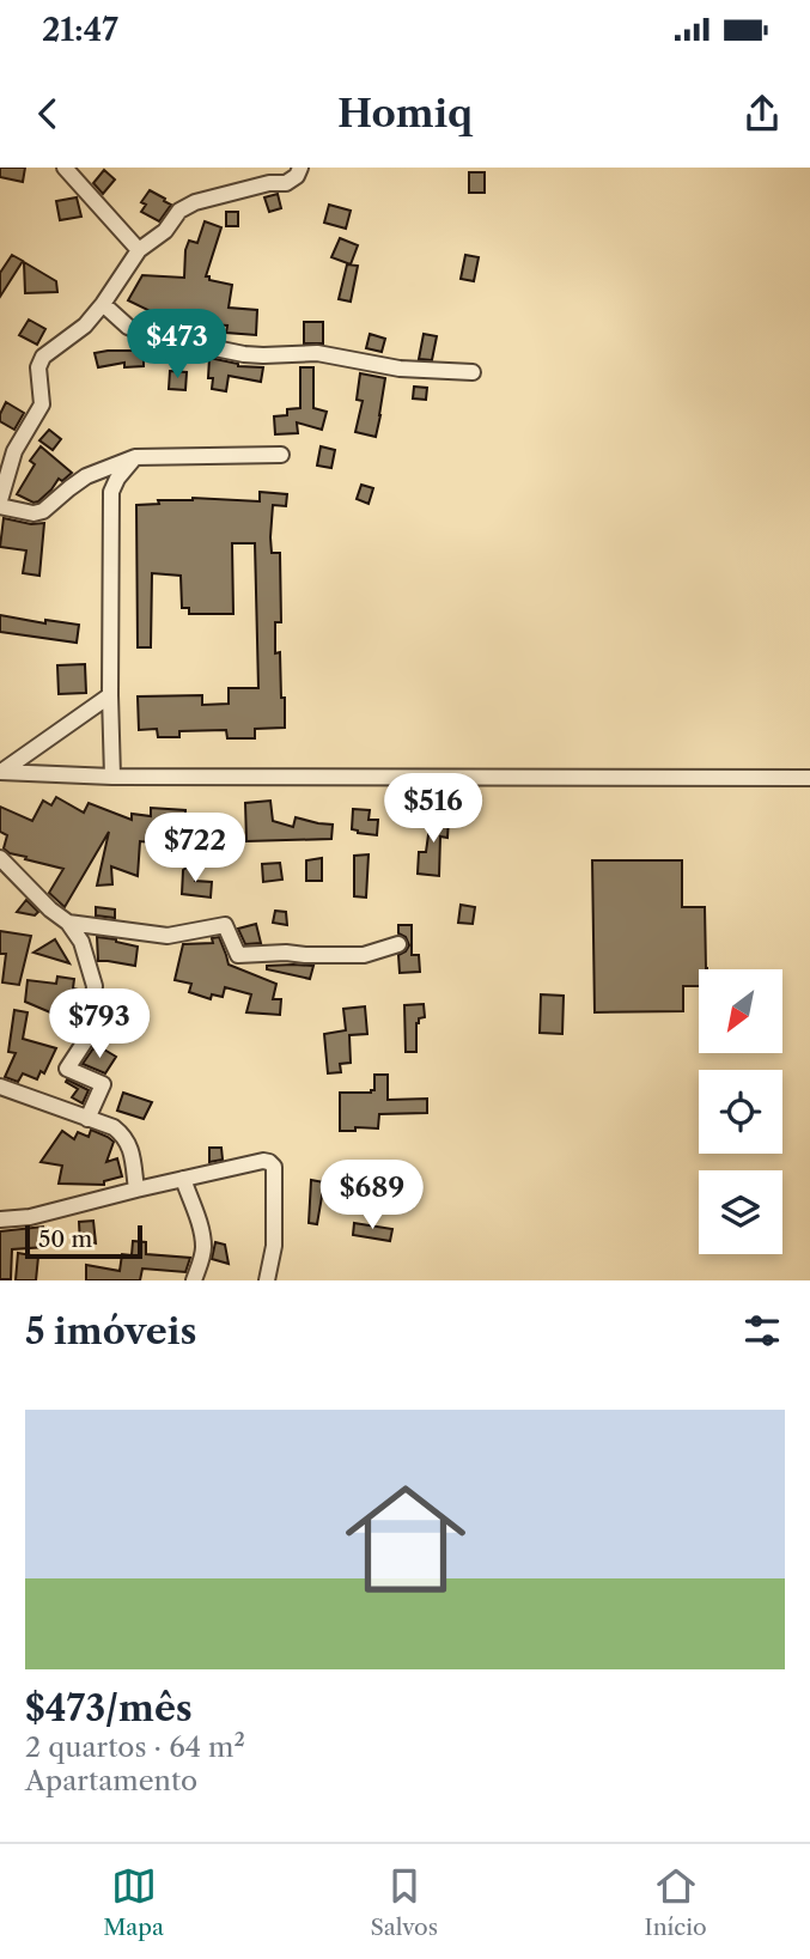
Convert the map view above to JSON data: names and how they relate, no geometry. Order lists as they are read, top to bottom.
{
  "scale_bar": "50 m",
  "north": "bottom left",
  "page": {
    "status": "21:47",
    "header": "Homiq",
    "price": [
      "$473",
      "$516",
      "$722",
      "$793",
      "$689"
    ],
    "scale": "50 m",
    "heading": "5 imóveis",
    "list": [
      {
        "name": "$473/mês",
        "note": "2 quartos · 64 m² · Apartamento"
      }
    ],
    "tabs": ["Mapa", "Salvos", "Início"]
  }
}
